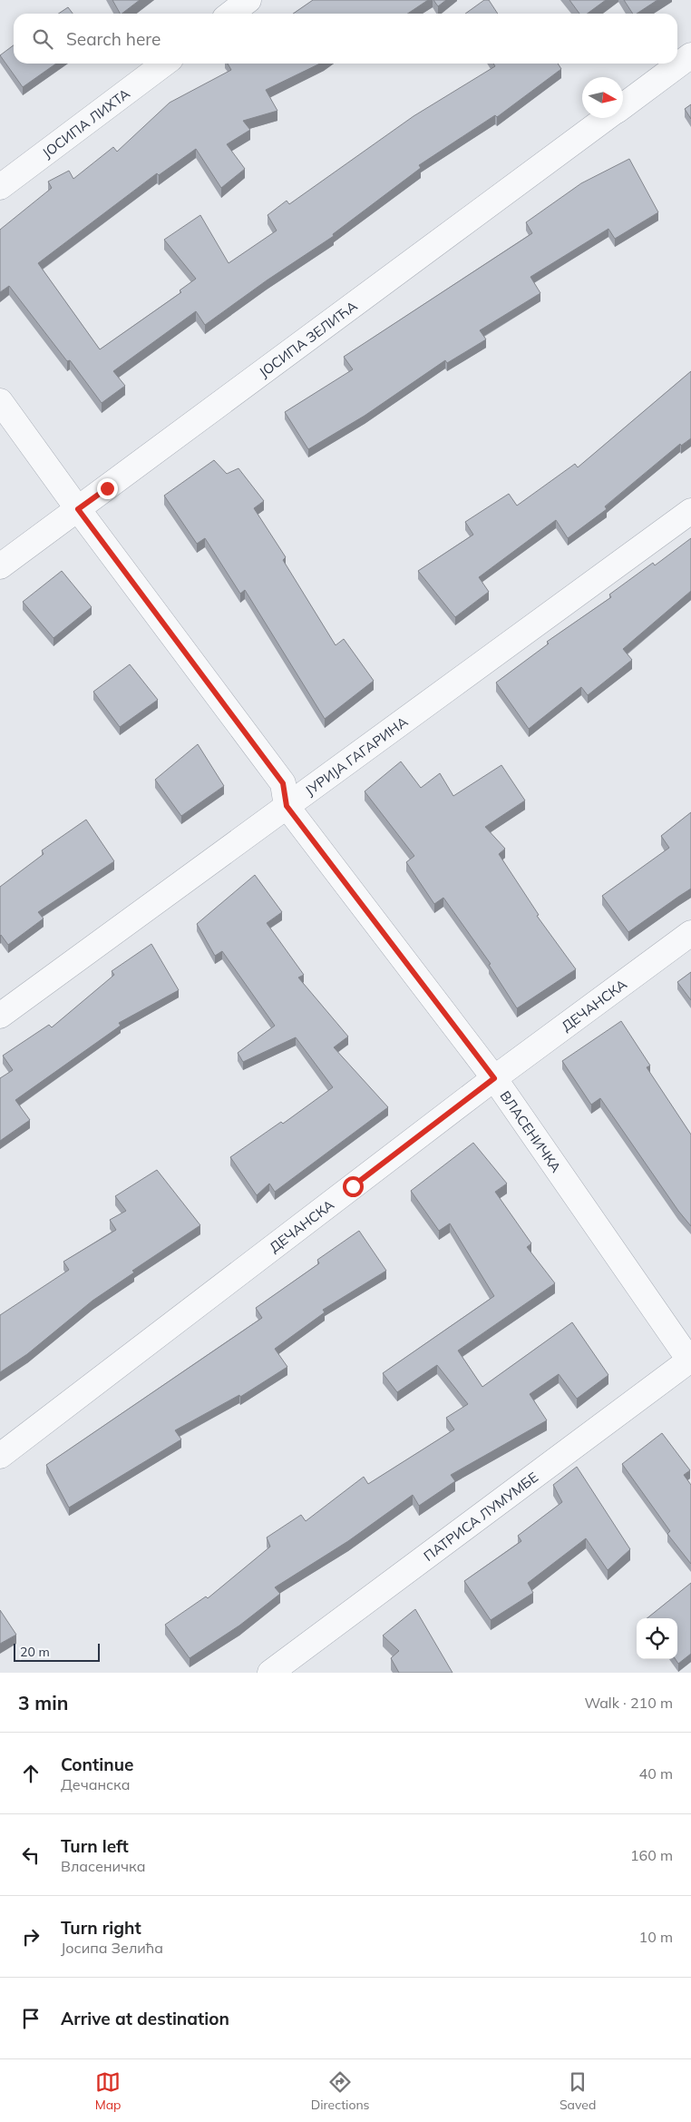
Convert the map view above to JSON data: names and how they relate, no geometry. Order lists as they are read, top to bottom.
{
  "streets": {
    "street": [
      "ЈОСИПА ЛИХТА",
      "ЈОСИПА ЗЕЛИЋА",
      "ЈУРИЈА ГАГАРИНА",
      "ДЕЧАНСКА",
      "ВЛАСЕНИЧКА",
      "ПАТРИСА ЛУМУМБЕ"
    ]
  },
  "crossings": [
    ["ЈОСИПА ЗЕЛИЋА", "ВЛАСЕНИЧКА"],
    ["ЈУРИЈА ГАГАРИНА", "ВЛАСЕНИЧКА"],
    ["ДЕЧАНСКА", "ВЛАСЕНИЧКА"],
    ["ВЛАСЕНИЧКА", "ПАТРИСА ЛУМУМБЕ"]
  ],
  "scale_bar": "20 m",
  "north": "right",
  "page": {
    "search": "Search here",
    "scale": "20 m",
    "heading": ["3 min", "Walk · 210 m"],
    "list": [
      ["Continue", "Дечанска", "40 m"],
      ["Turn left", "Власеничка", "160 m"],
      ["Turn right", "Јосипа Зелића", "10 m"],
      "Arrive at destination"
    ],
    "nav": ["Map", "Directions", "Saved"]
  }
}
